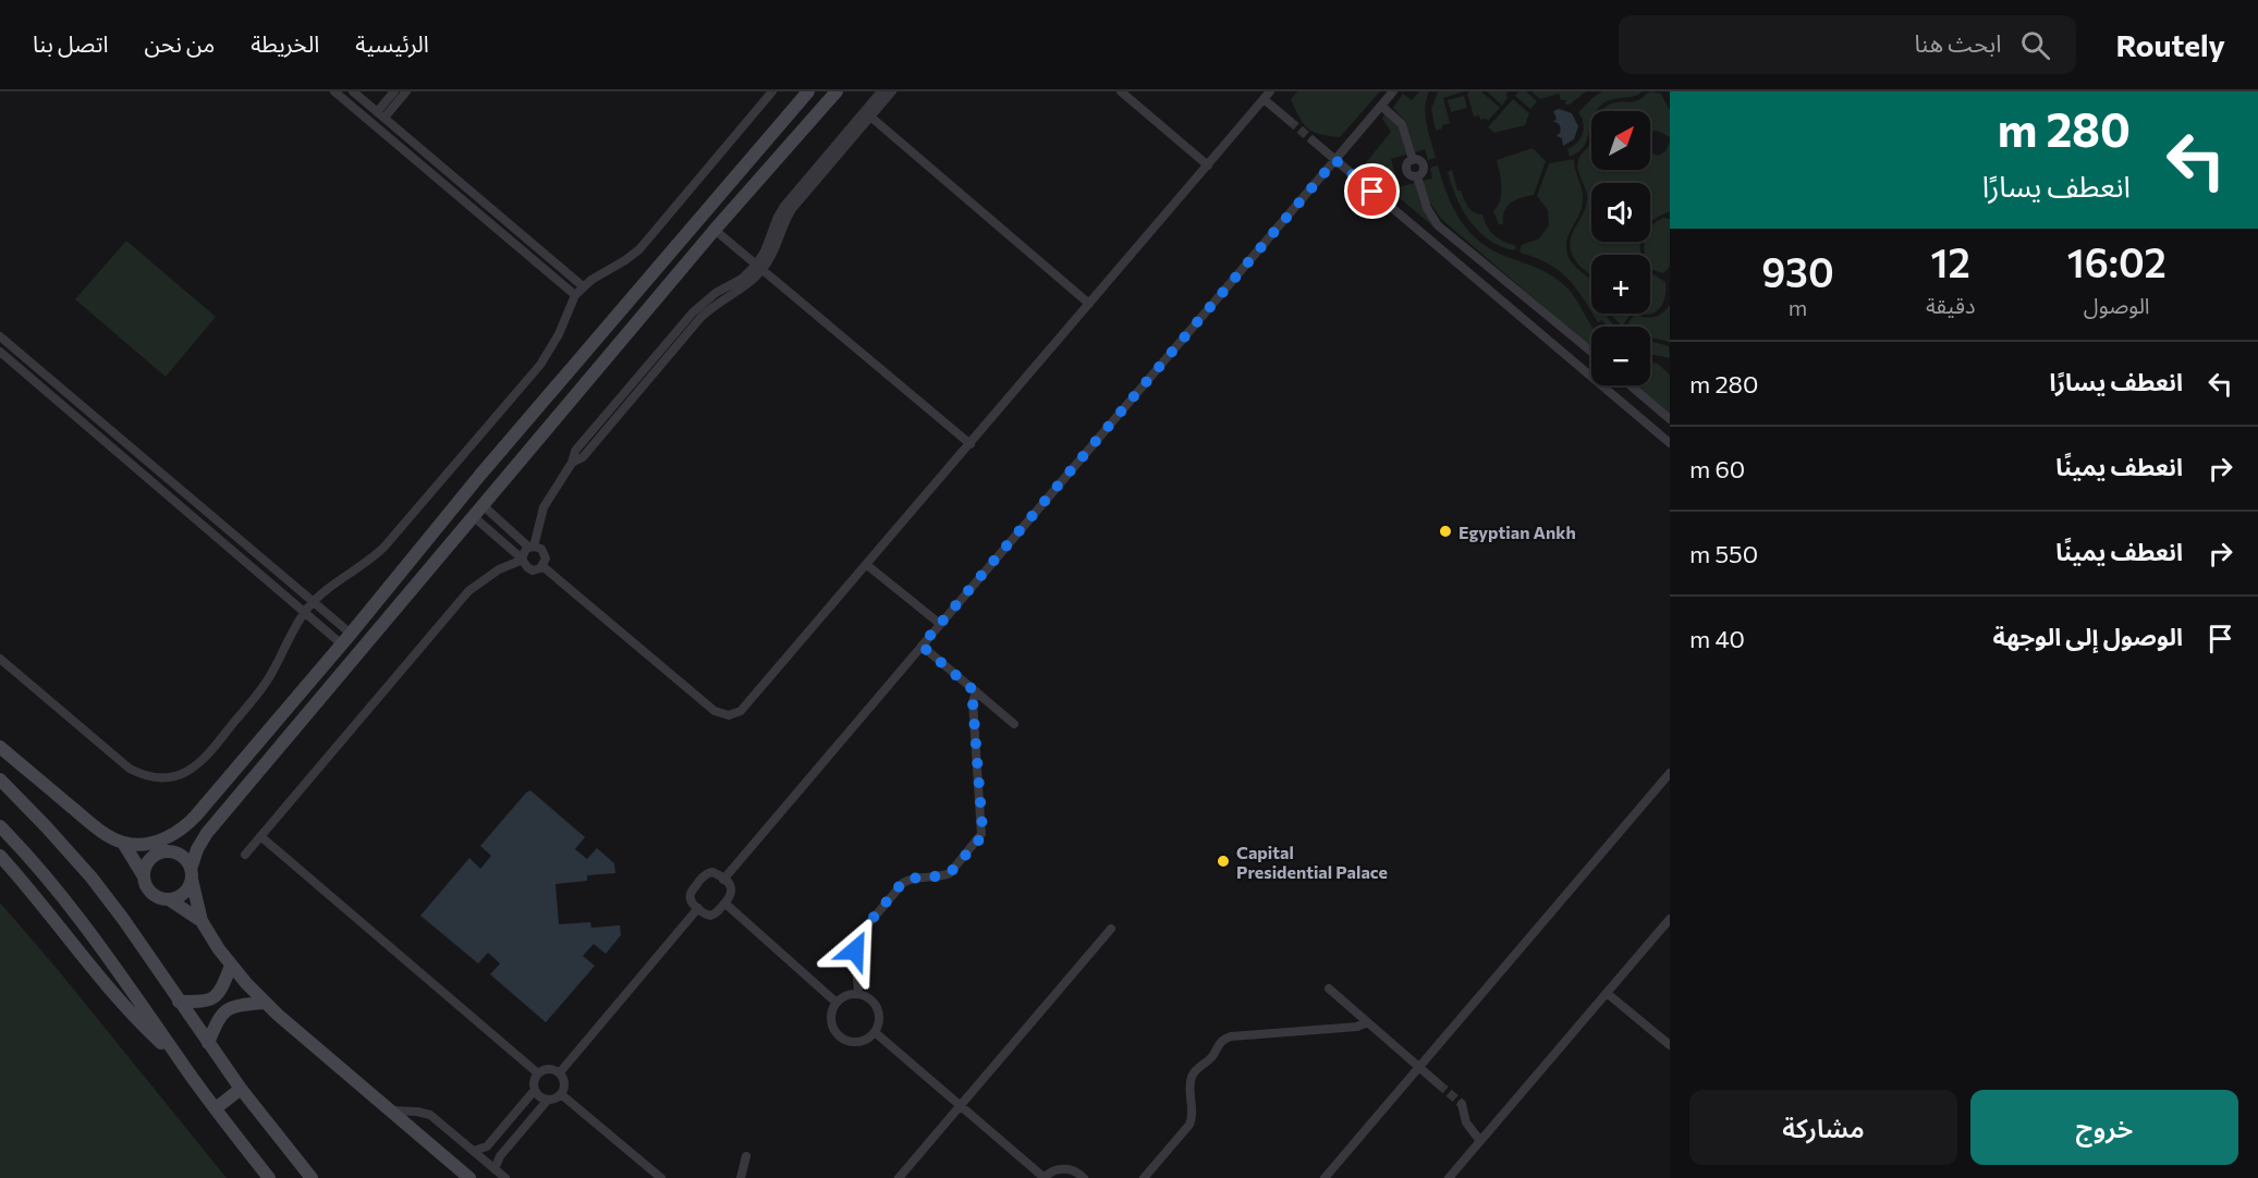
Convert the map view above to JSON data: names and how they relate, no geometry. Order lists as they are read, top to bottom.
{
  "places": ["Egyptian Ankh", "Capital Presidential Palace"],
  "north": "top right",
  "page": {
    "header": "Routely",
    "search": "ابحث هنا",
    "nav": [
      "الرئيسية",
      "الخريطة",
      "من نحن",
      "اتصل بنا"
    ],
    "turn": ["280 m", "انعطف يسارًا"],
    "map_buttons": ["+", "−"],
    "eta": [
      "16:02",
      "الوصول",
      "12",
      "دقيقة",
      "930",
      "m"
    ],
    "list": [
      {
        "name": "انعطف يسارًا",
        "value": "280 m"
      },
      {
        "name": "انعطف يمينًا",
        "value": "60 m"
      },
      {
        "name": "انعطف يمينًا",
        "value": "550 m"
      },
      {
        "name": "الوصول إلى الوجهة",
        "value": "40 m"
      }
    ],
    "buttons": ["خروج", "مشاركة"]
  }
}
